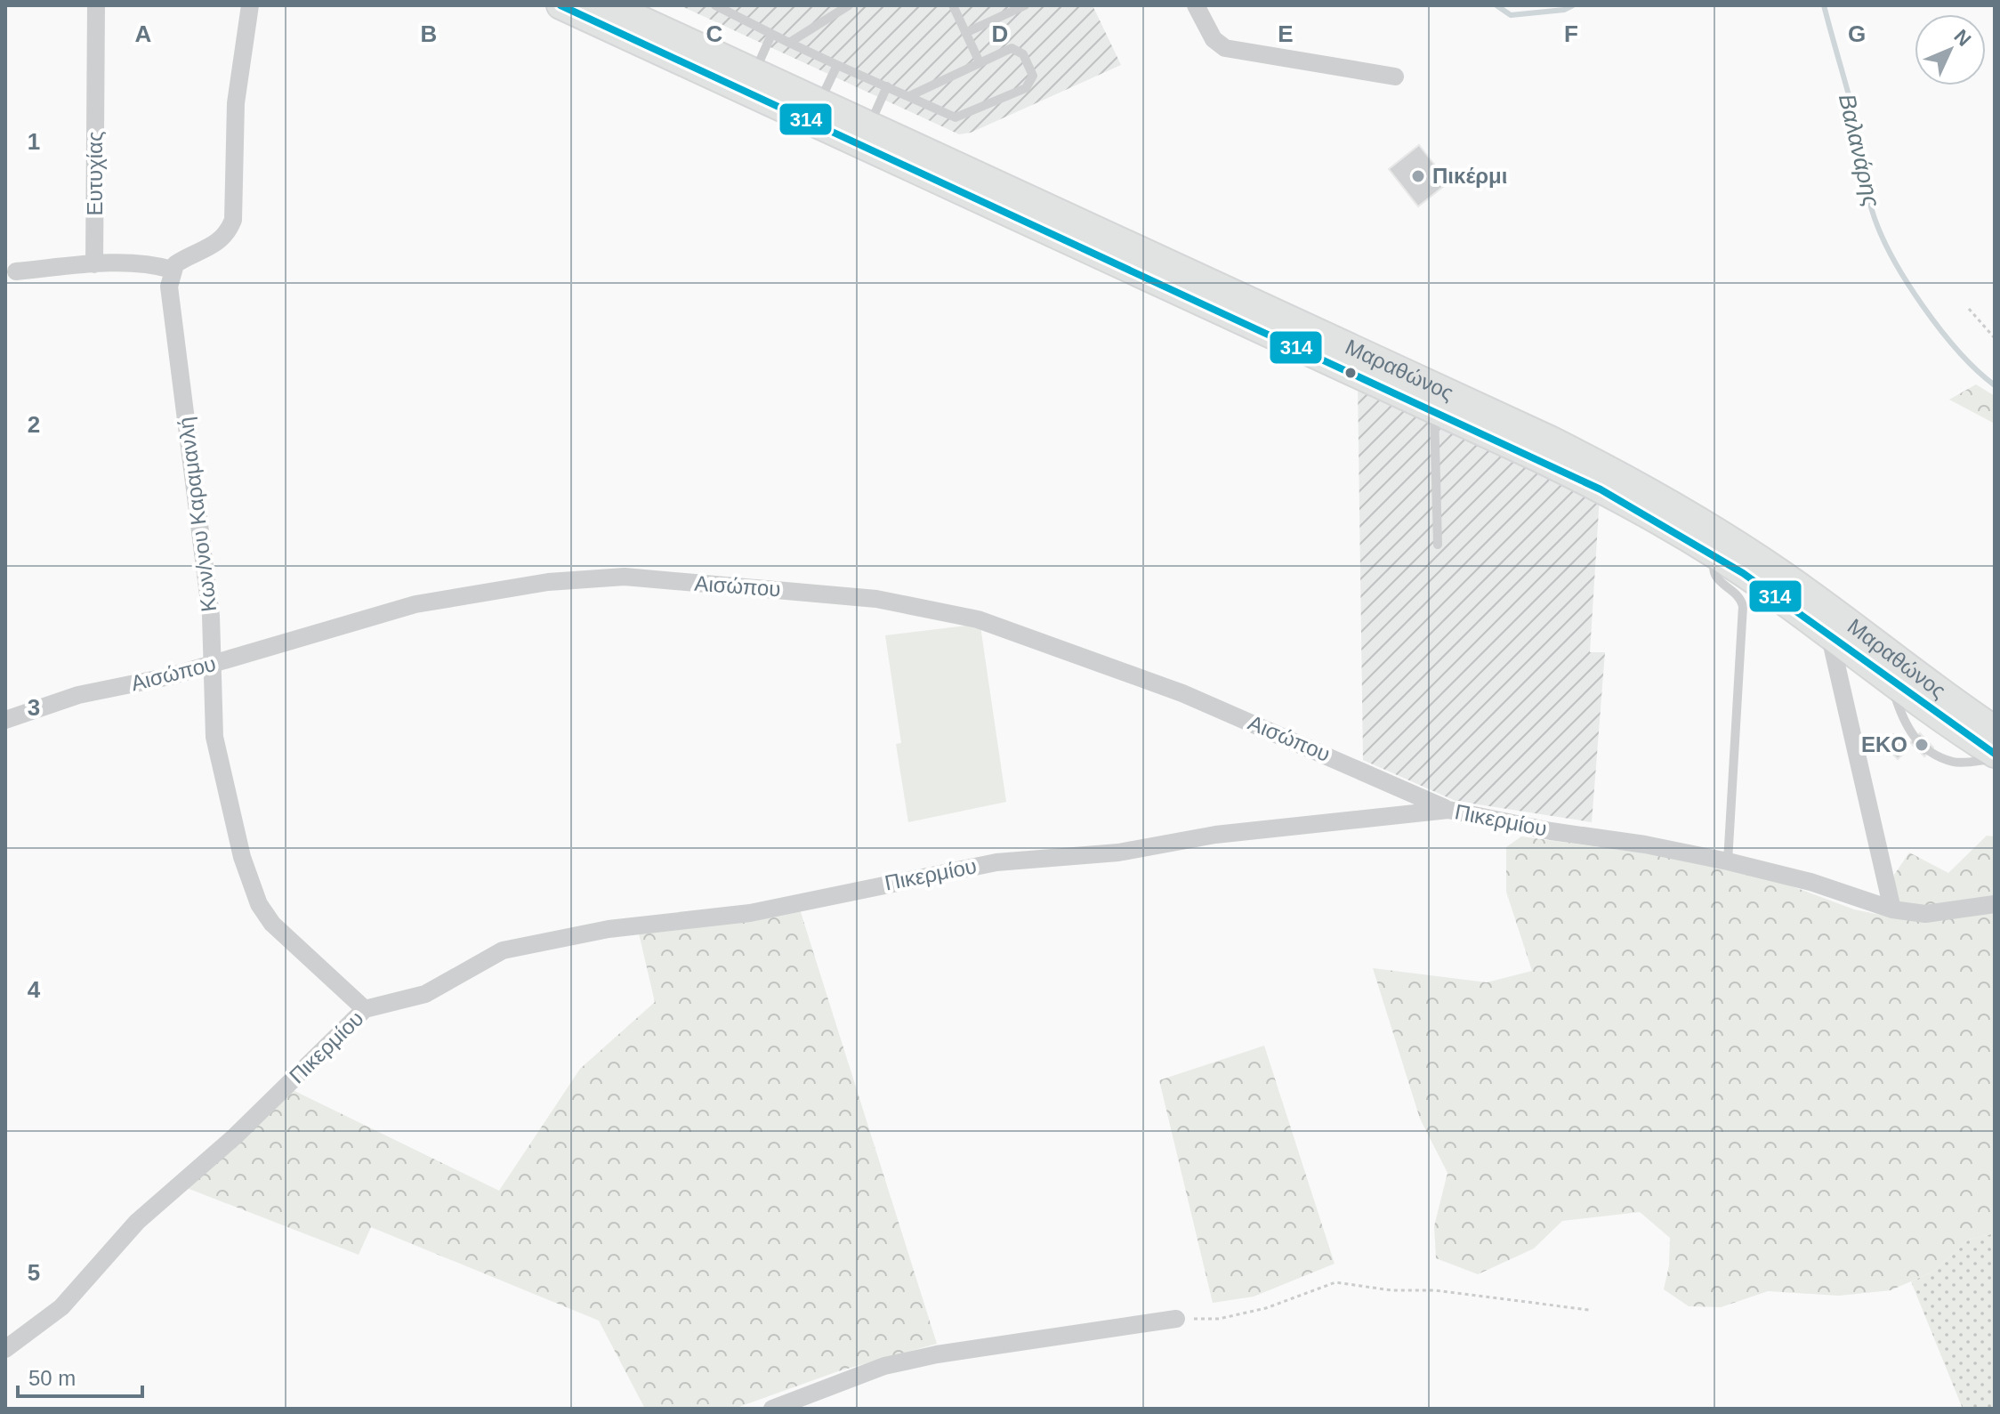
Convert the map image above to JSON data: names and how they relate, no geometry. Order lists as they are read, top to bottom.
{
  "streets": {
    "main road": ["Μαραθώνος"],
    "street": [
      "Ευτυχίας",
      "Κων/νου Καραμανλή",
      "Αισώπου",
      "Πικερμίου"
    ]
  },
  "crossings": [
    ["Κων/νου Καραμανλή", "Αισώπου"],
    ["Κων/νου Καραμανλή", "Πικερμίου"],
    ["Αισώπου", "Πικερμίου"]
  ],
  "water": ["Βαλανάρης"],
  "places": ["Πικέρμι", "EKO"],
  "lines": ["transit line 314"],
  "scale_bar": "50 m",
  "north": "top right",
  "grid": {
    "columns": [
      "A",
      "B",
      "C",
      "D",
      "E",
      "F",
      "G"
    ],
    "rows": [
      "1",
      "2",
      "3",
      "4",
      "5"
    ]
  }
}
